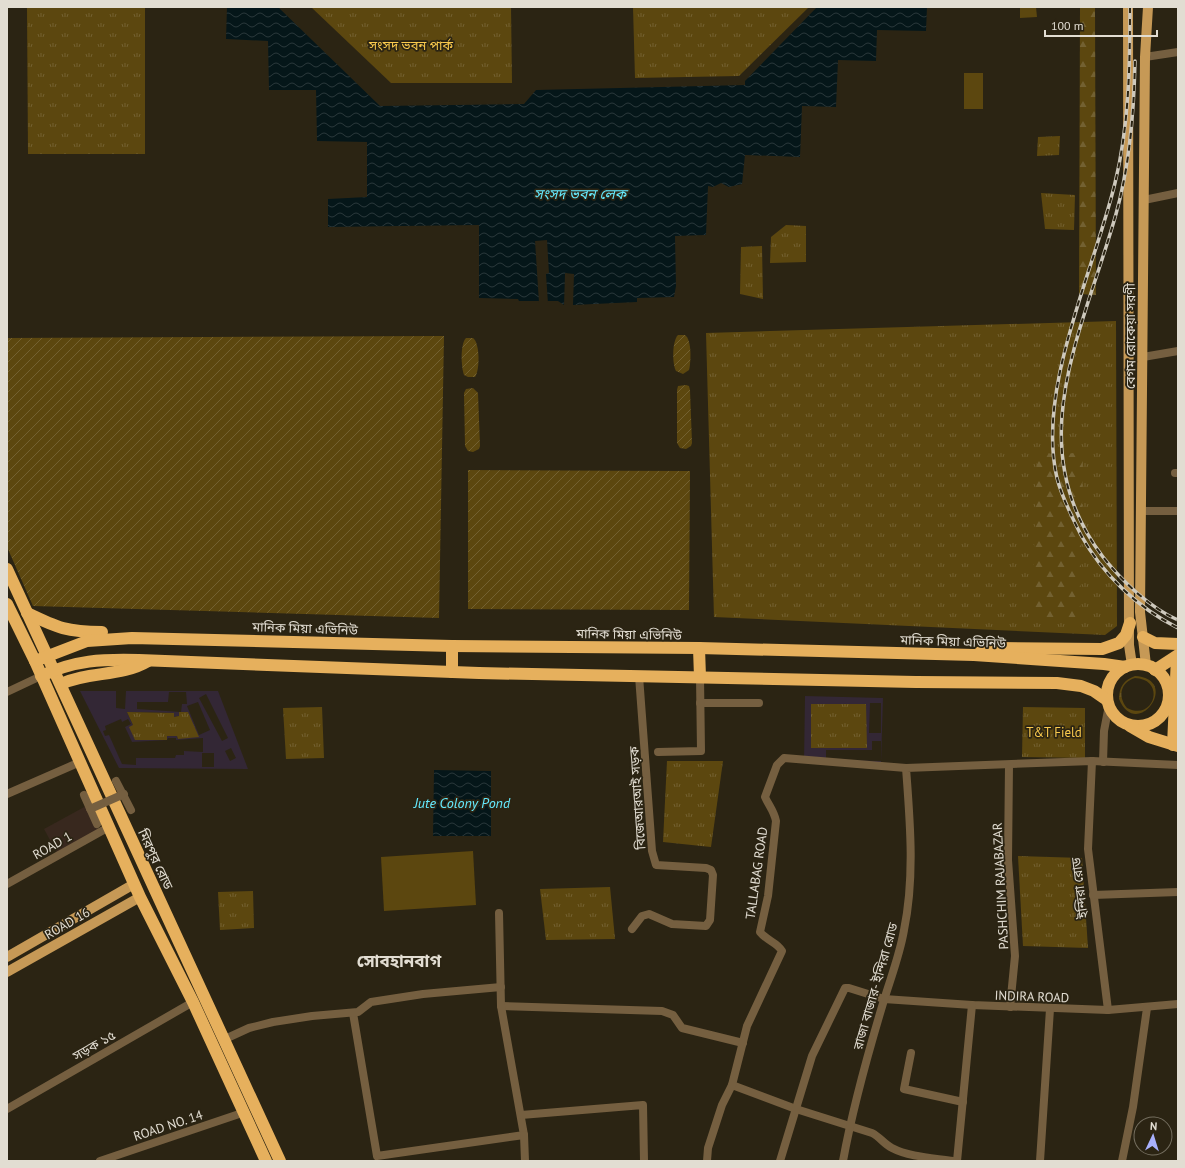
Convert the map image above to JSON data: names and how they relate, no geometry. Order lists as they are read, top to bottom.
{
  "streets": {
    "highway": ["মানিক মিয়া এভিনিউ", "মিরপুর রোড"],
    "main road": ["বেগম রোকেয়া সরণী", "ROAD 16"],
    "street": [
      "বিজেআরআই সড়ক",
      "ROAD 1",
      "TALLABAG ROAD",
      "PASHCHIM RAJABAZAR",
      "ইন্দিরা রোড",
      "রাজা বাজার- ইন্দিরা রোড",
      "INDIRA ROAD",
      "সড়ক ১৫",
      "ROAD NO. 14"
    ]
  },
  "crossings": [
    ["বেগম রোকেয়া সরণী", "মানিক মিয়া এভিনিউ"],
    ["মানিক মিয়া এভিনিউ", "মিরপুর রোড"],
    ["ROAD 1", "মিরপুর রোড"],
    ["মিরপুর রোড", "ROAD 16"],
    ["মিরপুর রোড", "সড়ক ১৫"],
    ["মিরপুর রোড", "ROAD NO. 14"],
    ["TALLABAG ROAD", "রাজা বাজার- ইন্দিরা রোড"],
    ["PASHCHIM RAJABAZAR", "INDIRA ROAD"],
    ["ইন্দিরা রোড", "INDIRA ROAD"],
    ["রাজা বাজার- ইন্দিরা রোড", "INDIRA ROAD"]
  ],
  "districts": ["সোবহানবাগ"],
  "water": ["সংসদ ভবন লেক", "Jute Colony Pond"],
  "parks": ["সংসদ ভবন পার্ক", "T&T Field"],
  "scale_bar": "100 m",
  "north": "top"
}
